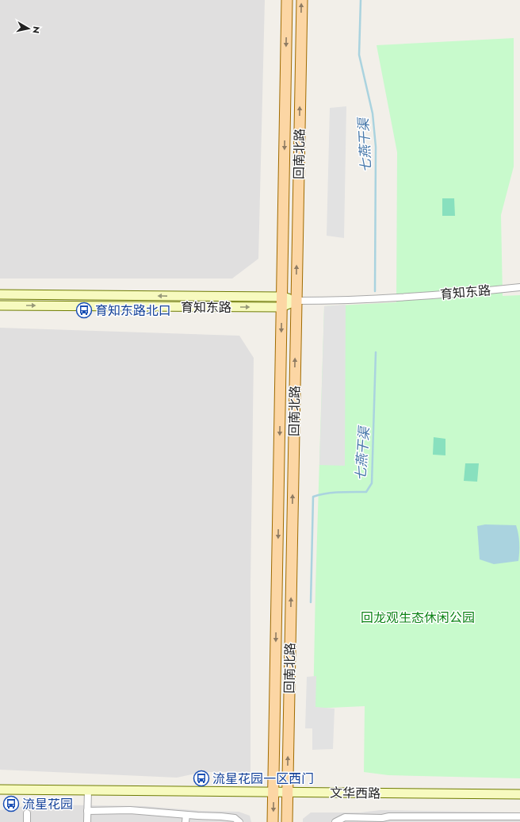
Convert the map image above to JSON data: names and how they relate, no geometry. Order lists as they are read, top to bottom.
{
  "streets": {
    "main road": ["回南北路", "育知东路", "文华西路"]
  },
  "crossings": [
    ["回南北路", "育知东路"],
    ["回南北路", "文华西路"]
  ],
  "water": ["七燕干渠"],
  "parks": ["回龙观生态休闲公园"],
  "places": {
    "bus stop": ["育知东路北口", "流星花园一区西门", "流星花园"]
  },
  "north": "right"
}
